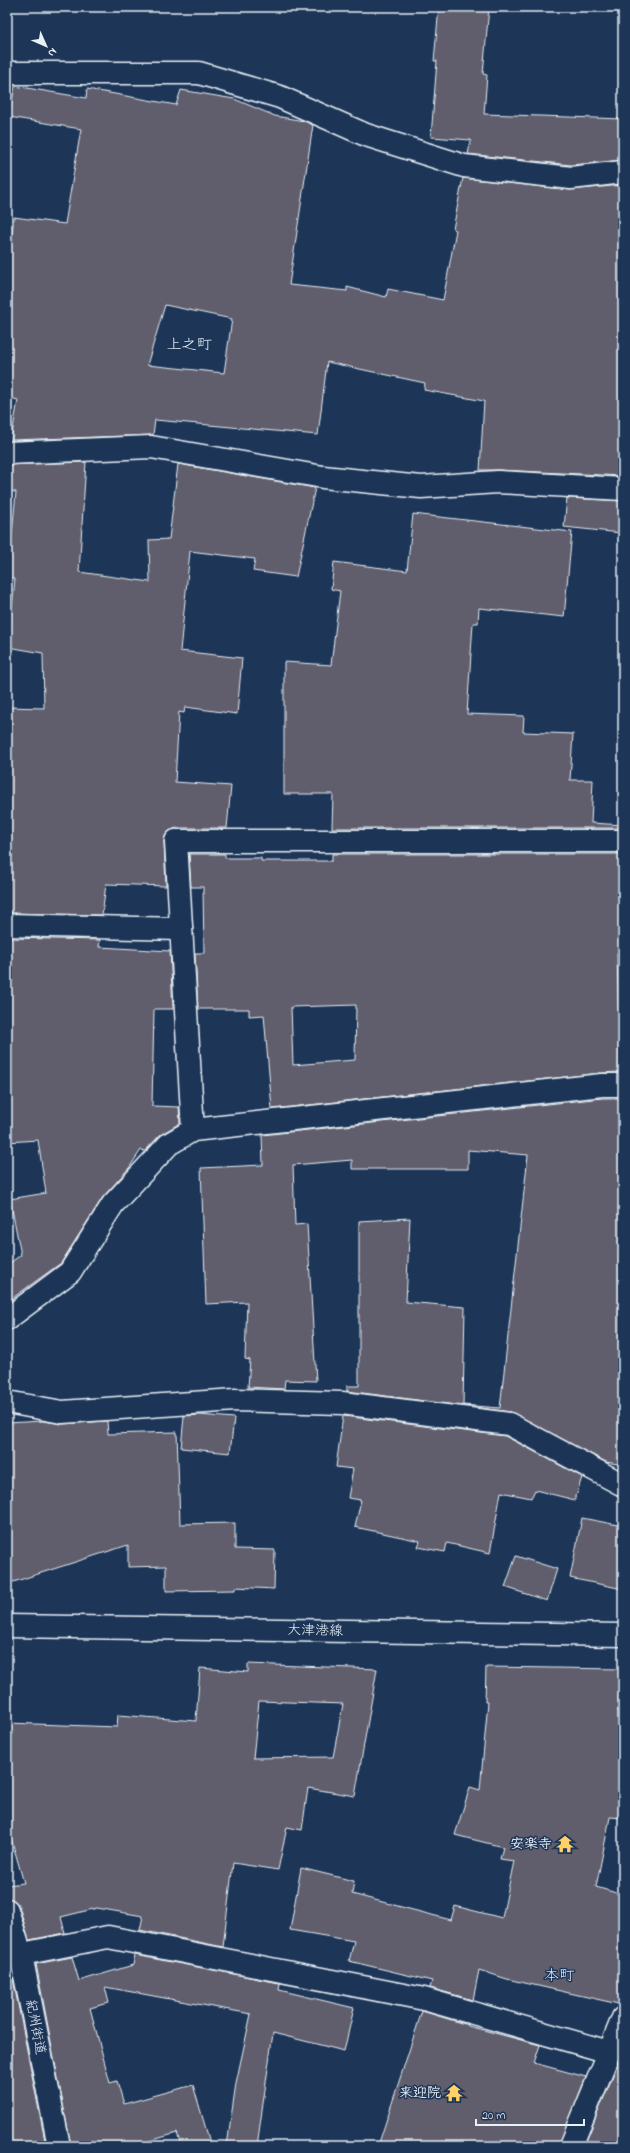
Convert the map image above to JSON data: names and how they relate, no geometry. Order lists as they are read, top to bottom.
{
  "streets": {
    "street": ["大津港線", "紀州街道"]
  },
  "districts": ["上之町", "本町"],
  "places": {
    "temple": ["安楽寺", "来迎院"]
  },
  "scale_bar": "20 m",
  "north": "bottom right"
}
